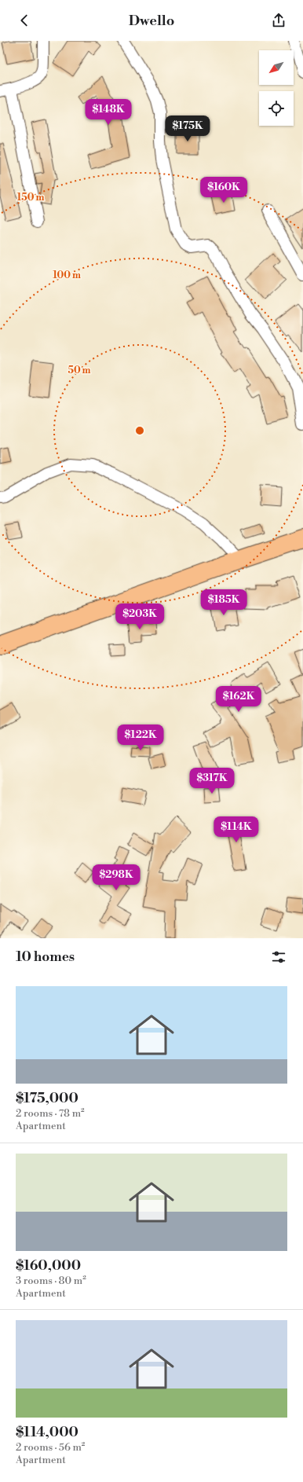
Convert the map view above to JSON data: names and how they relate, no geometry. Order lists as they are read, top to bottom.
{
  "north": "bottom left",
  "page": {
    "header": "Dwello",
    "price": [
      "$148K",
      "$175K",
      "$160K",
      "$185K",
      "$203K",
      "$162K",
      "$122K",
      "$317K",
      "$114K",
      "$298K"
    ],
    "heading": "10 homes",
    "list": [
      {
        "name": "$175,000",
        "note": "2 rooms · 78 m² · Apartment"
      },
      {
        "name": "$160,000",
        "note": "3 rooms · 80 m² · Apartment"
      },
      {
        "name": "$114,000",
        "note": "2 rooms · 56 m² · Apartment"
      }
    ]
  },
  "rings": ["150 m", "100 m", "50 m"]
}
